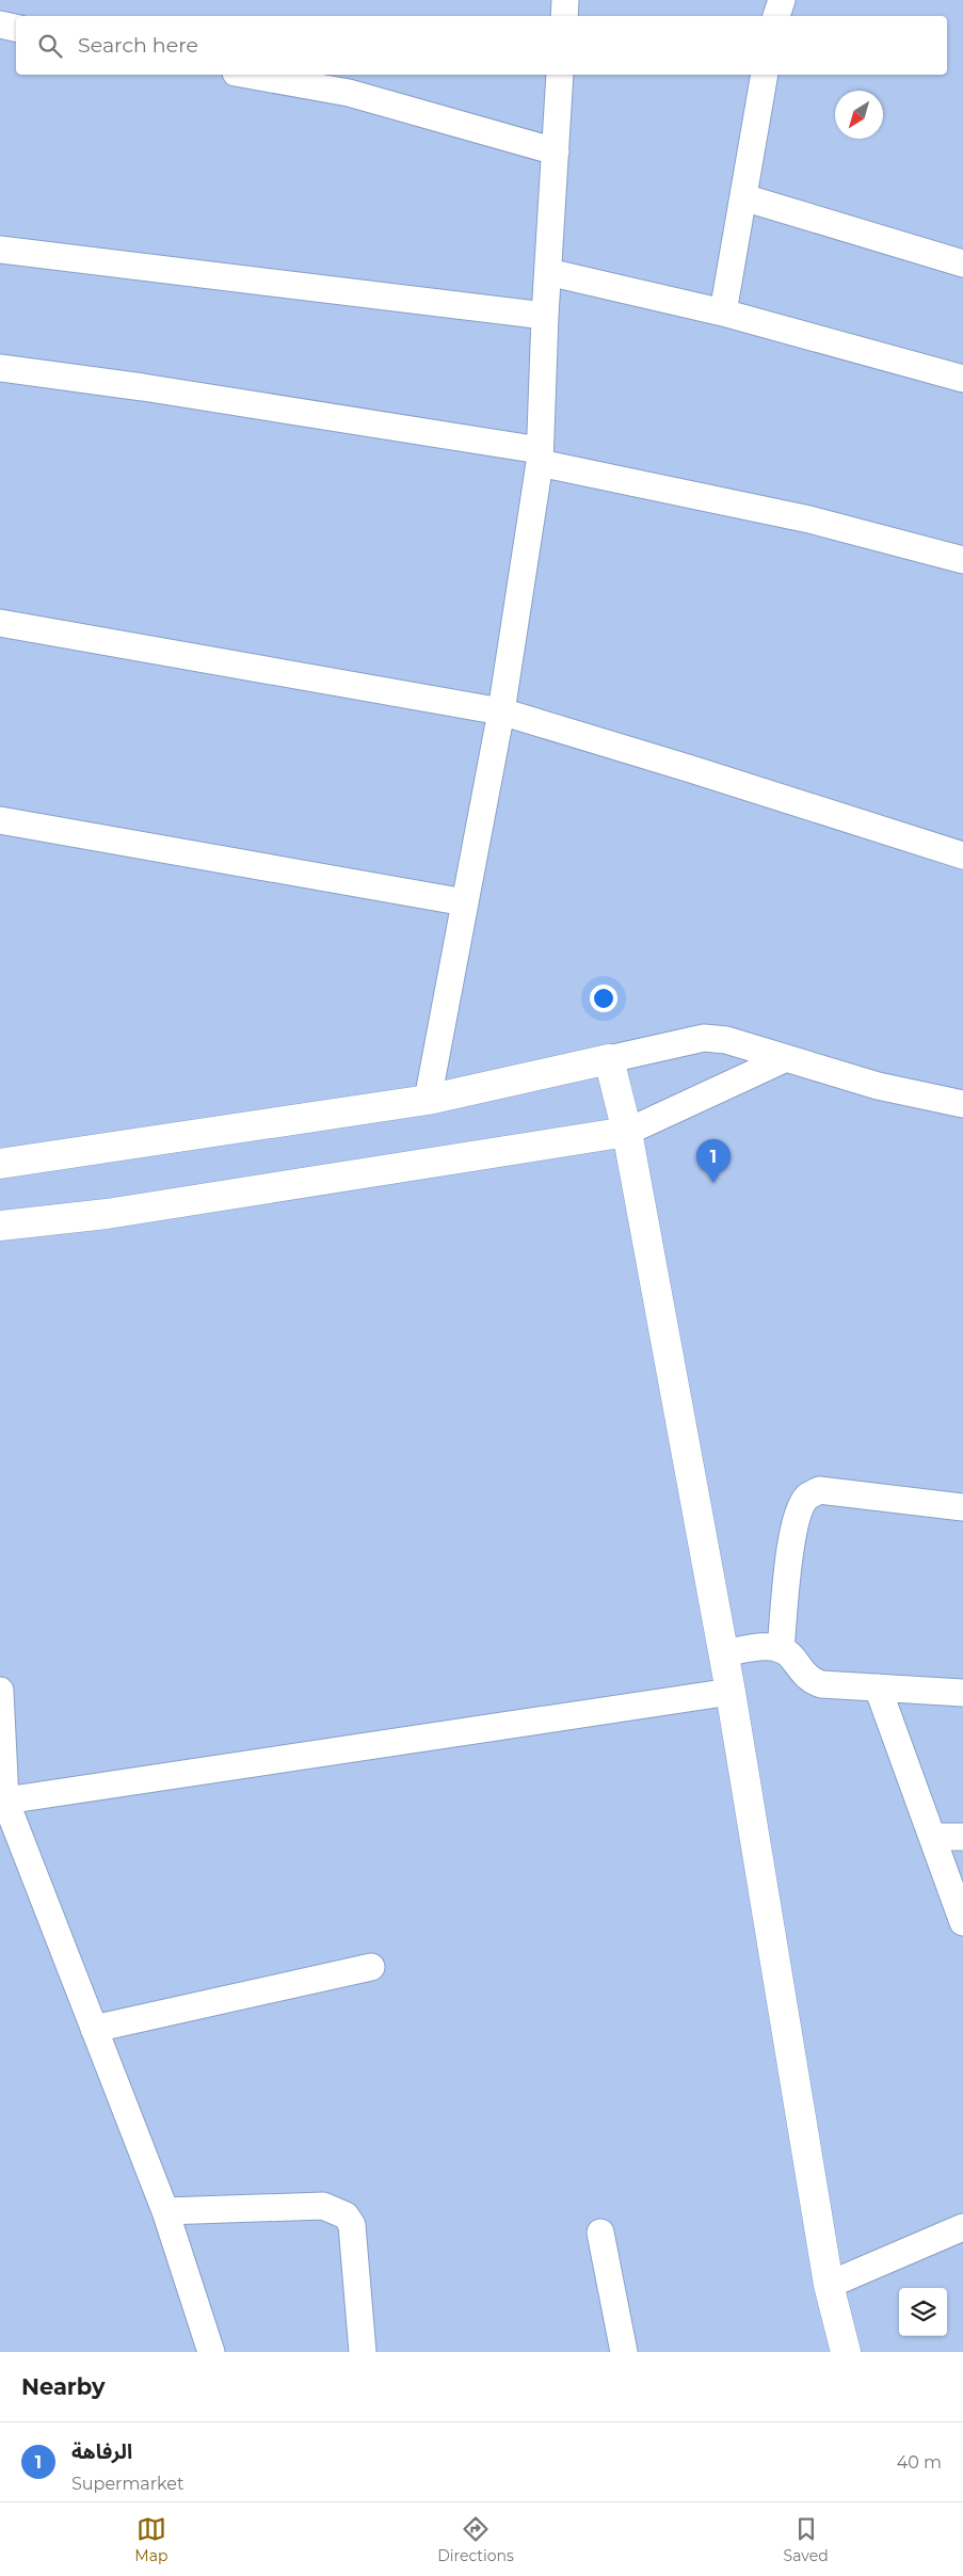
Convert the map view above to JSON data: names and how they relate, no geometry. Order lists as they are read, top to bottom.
{
  "north": "bottom left",
  "page": {
    "search": "Search here",
    "pins": "1",
    "heading": "Nearby",
    "list": [
      {
        "mark": "1",
        "name": "الرفاهة",
        "note": "Supermarket",
        "value": "40 m"
      }
    ],
    "nav": ["Map", "Directions", "Saved"]
  }
}
